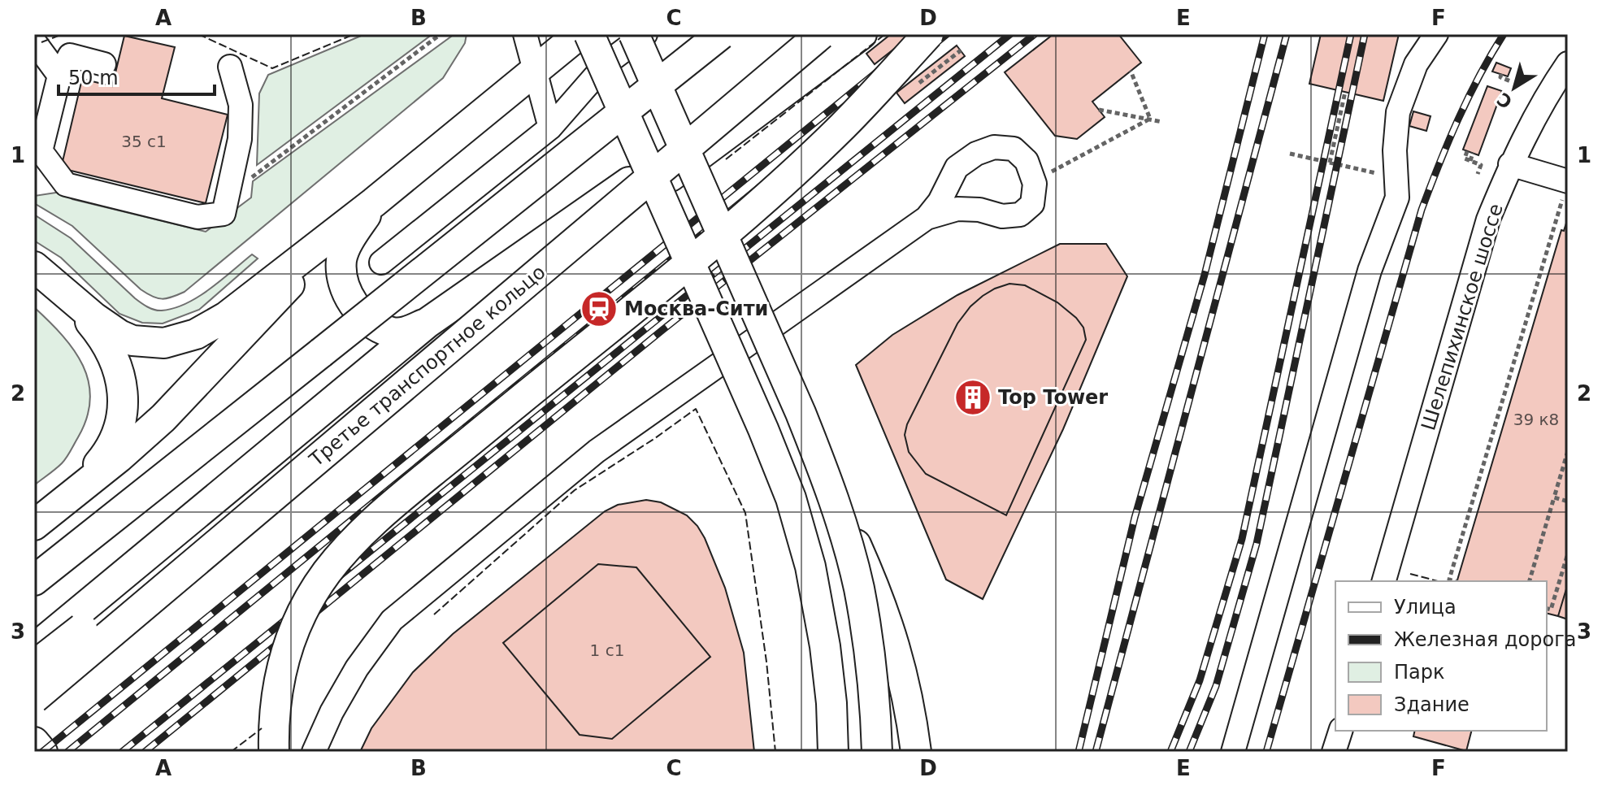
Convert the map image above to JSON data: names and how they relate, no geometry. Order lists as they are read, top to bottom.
{
  "streets": {
    "main road": ["Третье транспортное кольцо"],
    "street": ["Шелепихинское шоссе"]
  },
  "places": {
    "station": ["Москва-Сити"],
    "building": ["Top Tower"]
  },
  "house_numbers": ["35 с1", "39 к8", "1 с1"],
  "legend": [
    "Улица",
    "Железная дорога",
    "Парк",
    "Здание"
  ],
  "scale_bar": "50 m",
  "north": "bottom left",
  "grid": {
    "columns": [
      "A",
      "B",
      "C",
      "D",
      "E",
      "F"
    ],
    "rows": ["1", "2", "3"]
  }
}
